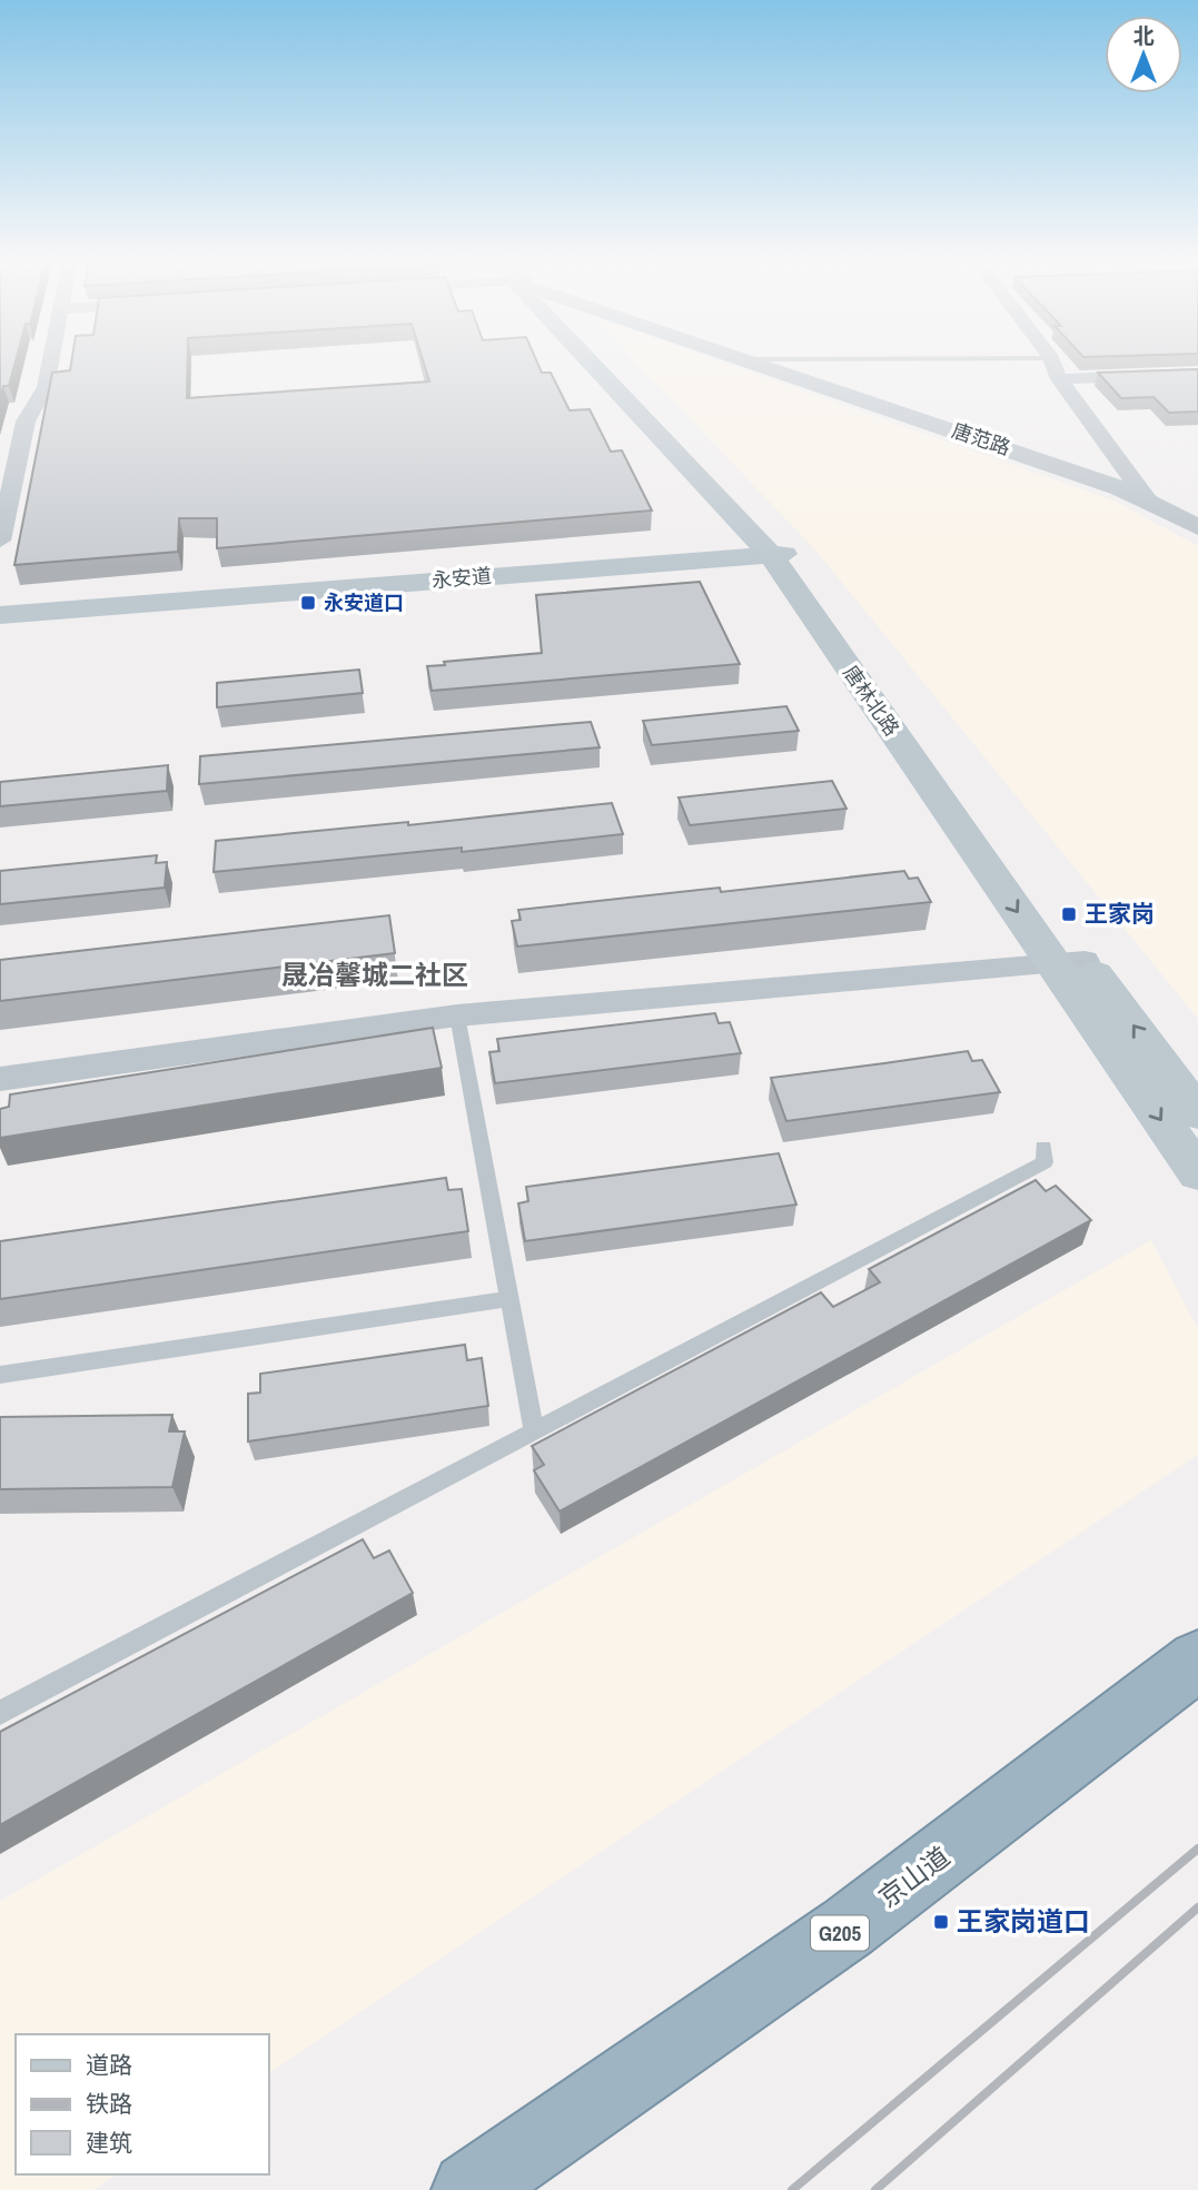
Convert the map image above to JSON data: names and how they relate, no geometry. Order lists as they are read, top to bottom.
{
  "streets": {
    "highway": ["京山道", "G205"],
    "main road": ["永安道", "唐林北路"],
    "street": ["唐范路"]
  },
  "crossings": [
    ["永安道", "唐林北路"]
  ],
  "districts": ["晟冶馨城二社区"],
  "places": {
    "transit": ["永安道口", "王家岗", "王家岗道口"]
  },
  "legend": ["道路", "铁路", "建筑"],
  "north": "top"
}
